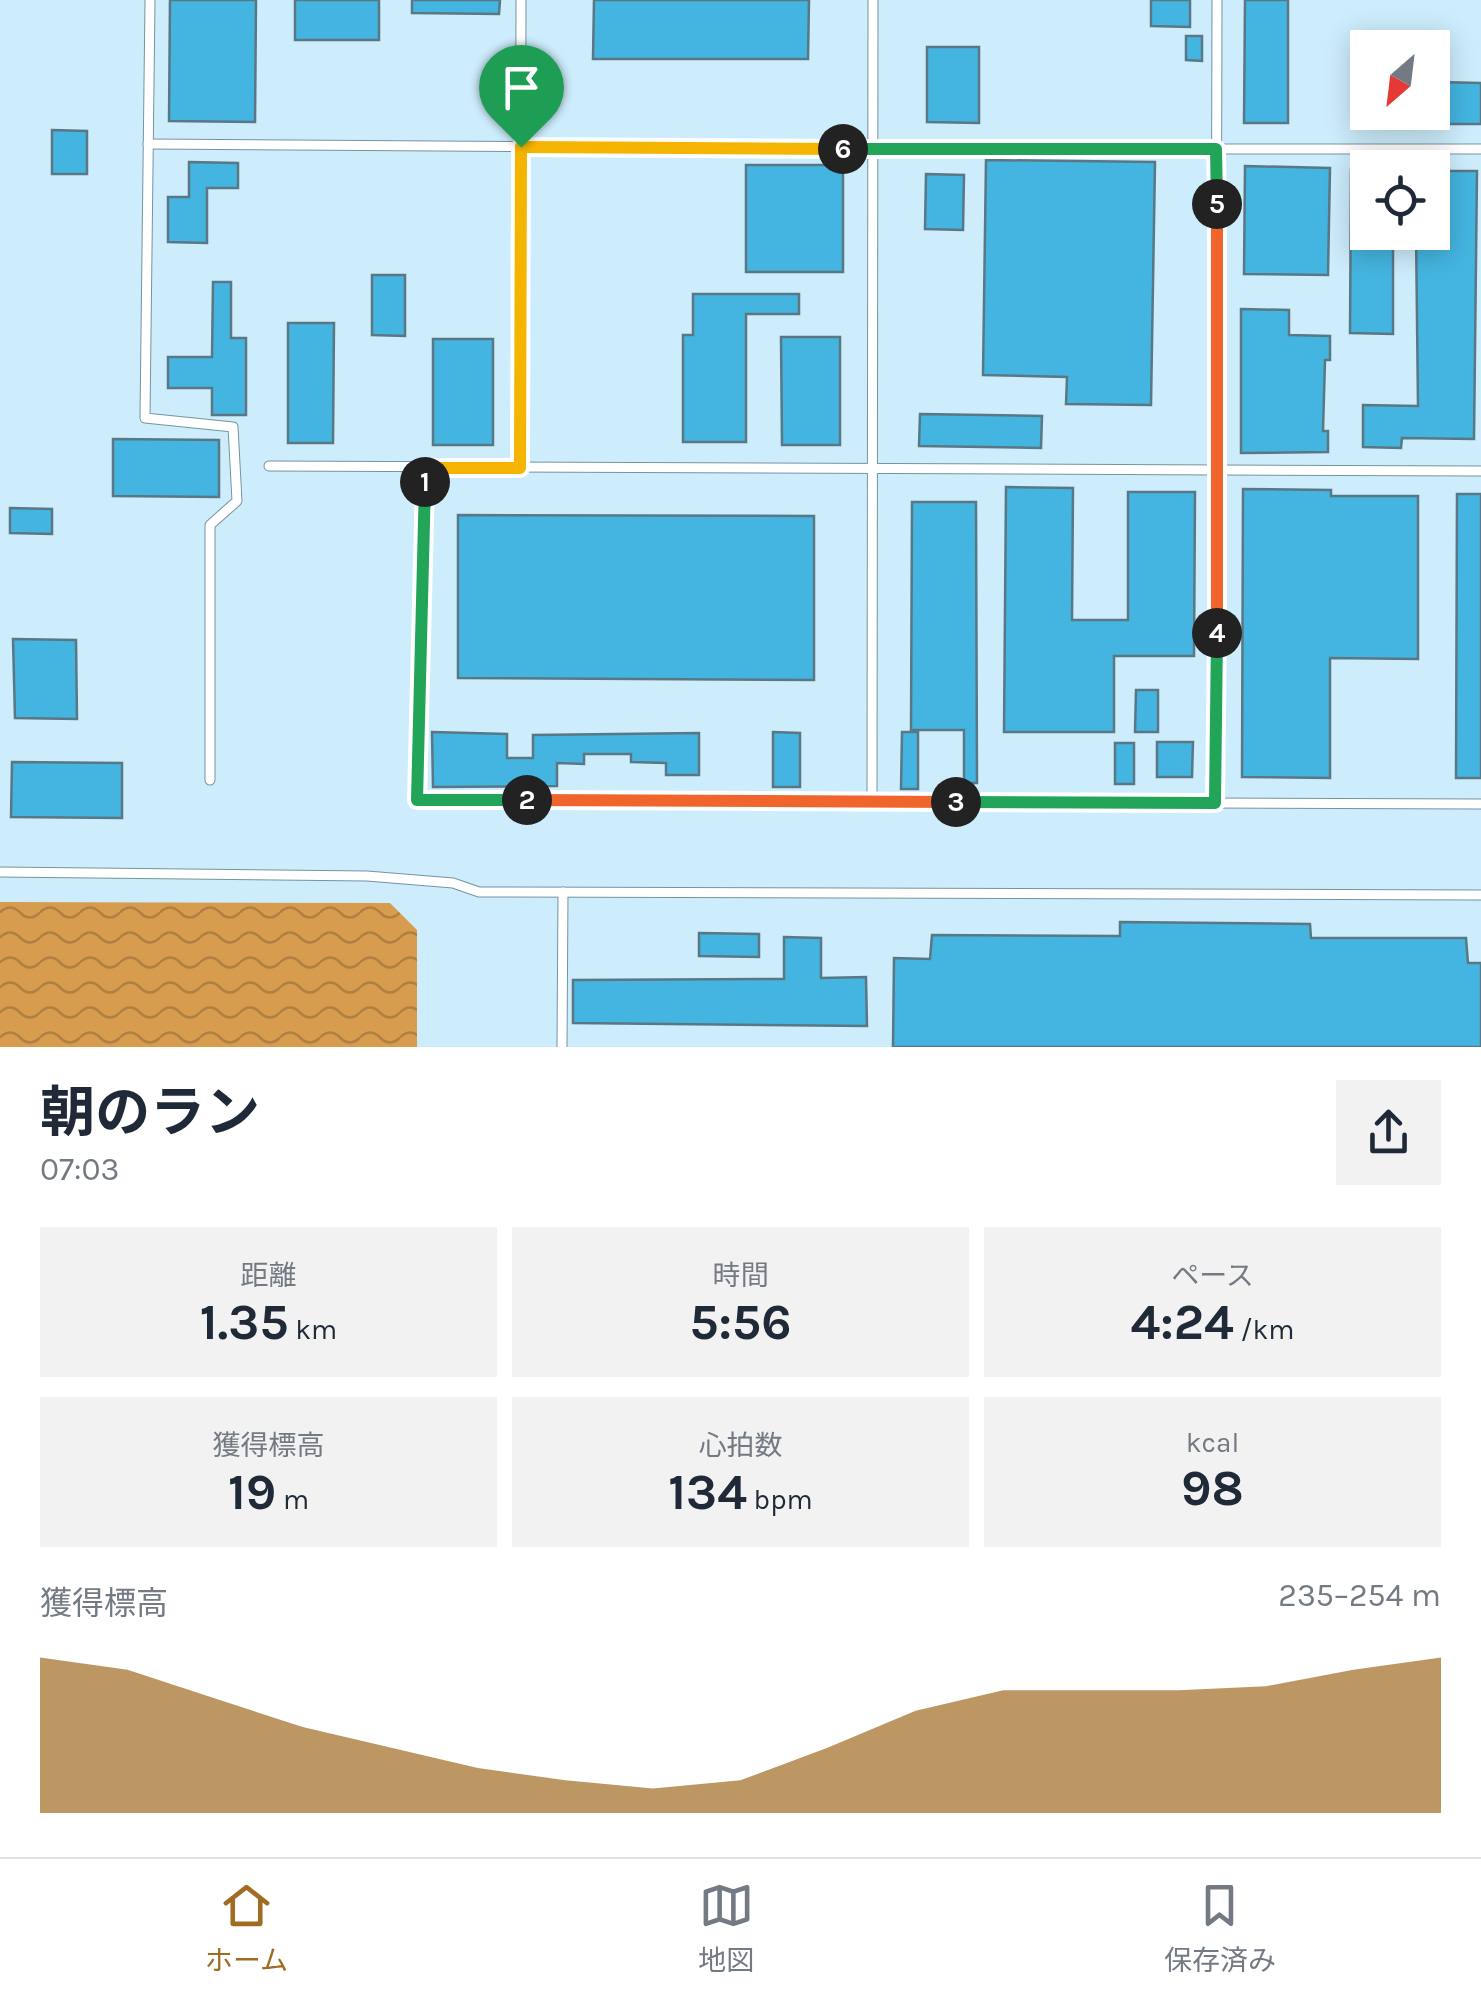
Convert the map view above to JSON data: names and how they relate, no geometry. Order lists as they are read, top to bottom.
{
  "north": "bottom left",
  "page": {
    "pins": [
      "6",
      "5",
      "1",
      "4",
      "2",
      "3"
    ],
    "heading": ["朝のラン", "07:03"],
    "stats": [
      ["距離", "1.35 km"],
      ["時間", "5:56"],
      ["ペース", "4:24 /km"],
      ["獲得標高", "19 m"],
      ["心拍数", "134 bpm"],
      ["kcal", "98"]
    ],
    "chart": ["獲得標高", "235–254 m"],
    "tabs": ["ホーム", "地図", "保存済み"]
  }
}
